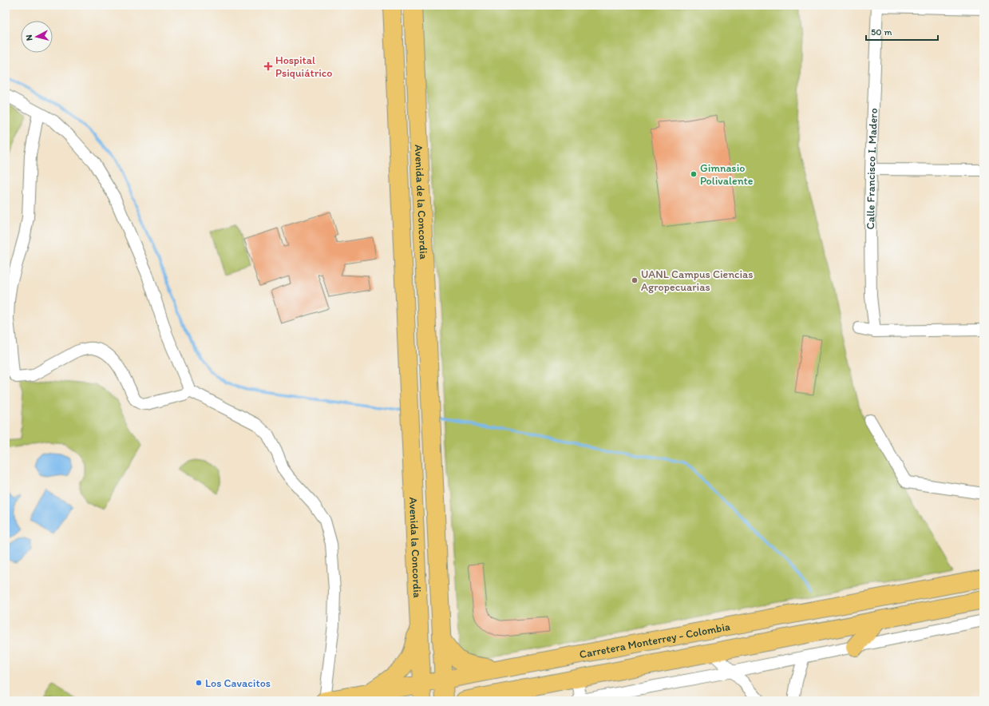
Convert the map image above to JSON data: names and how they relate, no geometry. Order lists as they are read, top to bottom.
{
  "streets": {
    "main road": ["Avenida de la Concordia", "Avenida la Concordia", "Carretera Monterrey - Colombia"],
    "street": ["Calle Francisco I. Madero"]
  },
  "crossings": [
    ["Avenida de la Concordia", "Avenida la Concordia"],
    ["Avenida la Concordia", "Carretera Monterrey - Colombia"]
  ],
  "places": {
    "health": ["Hospital Psiquiátrico"],
    "other": ["Gimnasio Polivalente", "UANL Campus Ciencias Agropecuarias", "Los Cavacitos"]
  },
  "scale_bar": "50 m",
  "north": "left"
}
